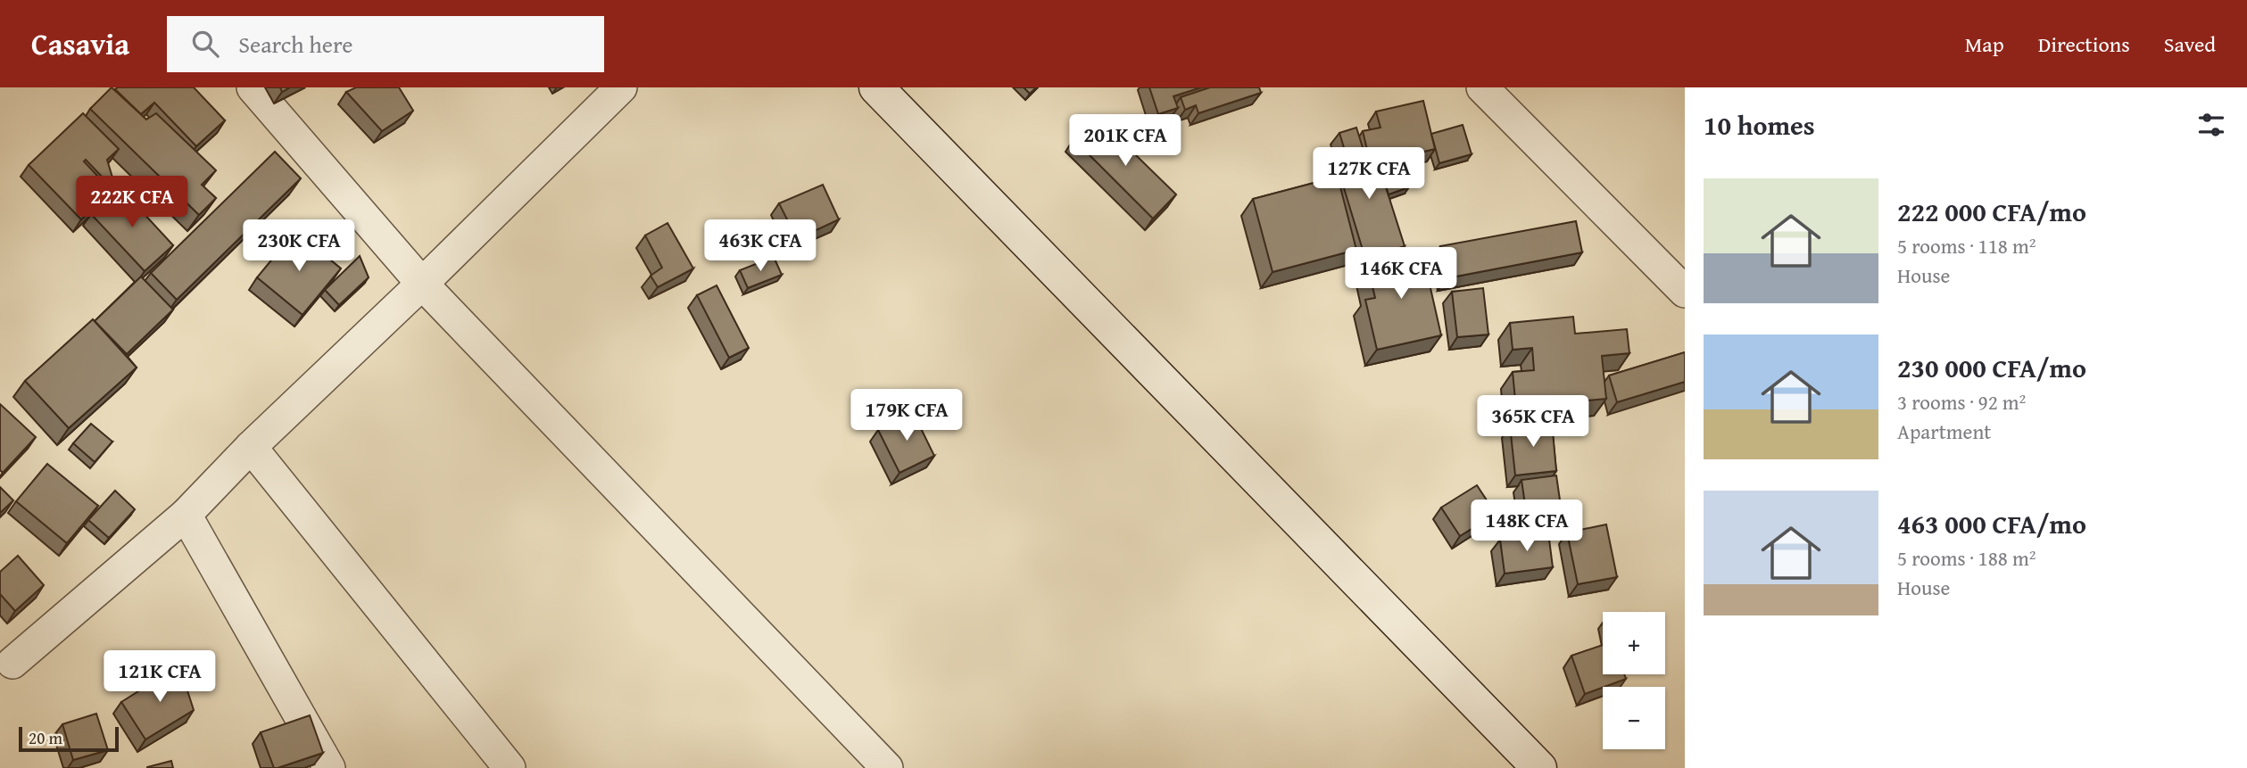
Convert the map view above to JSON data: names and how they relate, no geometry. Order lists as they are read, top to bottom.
{
  "scale_bar": "20 m",
  "page": {
    "header": "Casavia",
    "search": "Search here",
    "nav": ["Map", "Directions", "Saved"],
    "heading": "10 homes",
    "price": [
      "201K CFA",
      "127K CFA",
      "222K CFA",
      "230K CFA",
      "463K CFA",
      "146K CFA",
      "179K CFA",
      "365K CFA",
      "148K CFA",
      "121K CFA"
    ],
    "list": [
      {
        "name": "222 000 CFA/mo",
        "note": "5 rooms · 118 m² · House"
      },
      {
        "name": "230 000 CFA/mo",
        "note": "3 rooms · 92 m² · Apartment"
      },
      {
        "name": "463 000 CFA/mo",
        "note": "5 rooms · 188 m² · House"
      }
    ],
    "map_buttons": ["+", "−"],
    "scale": "20 m"
  }
}
